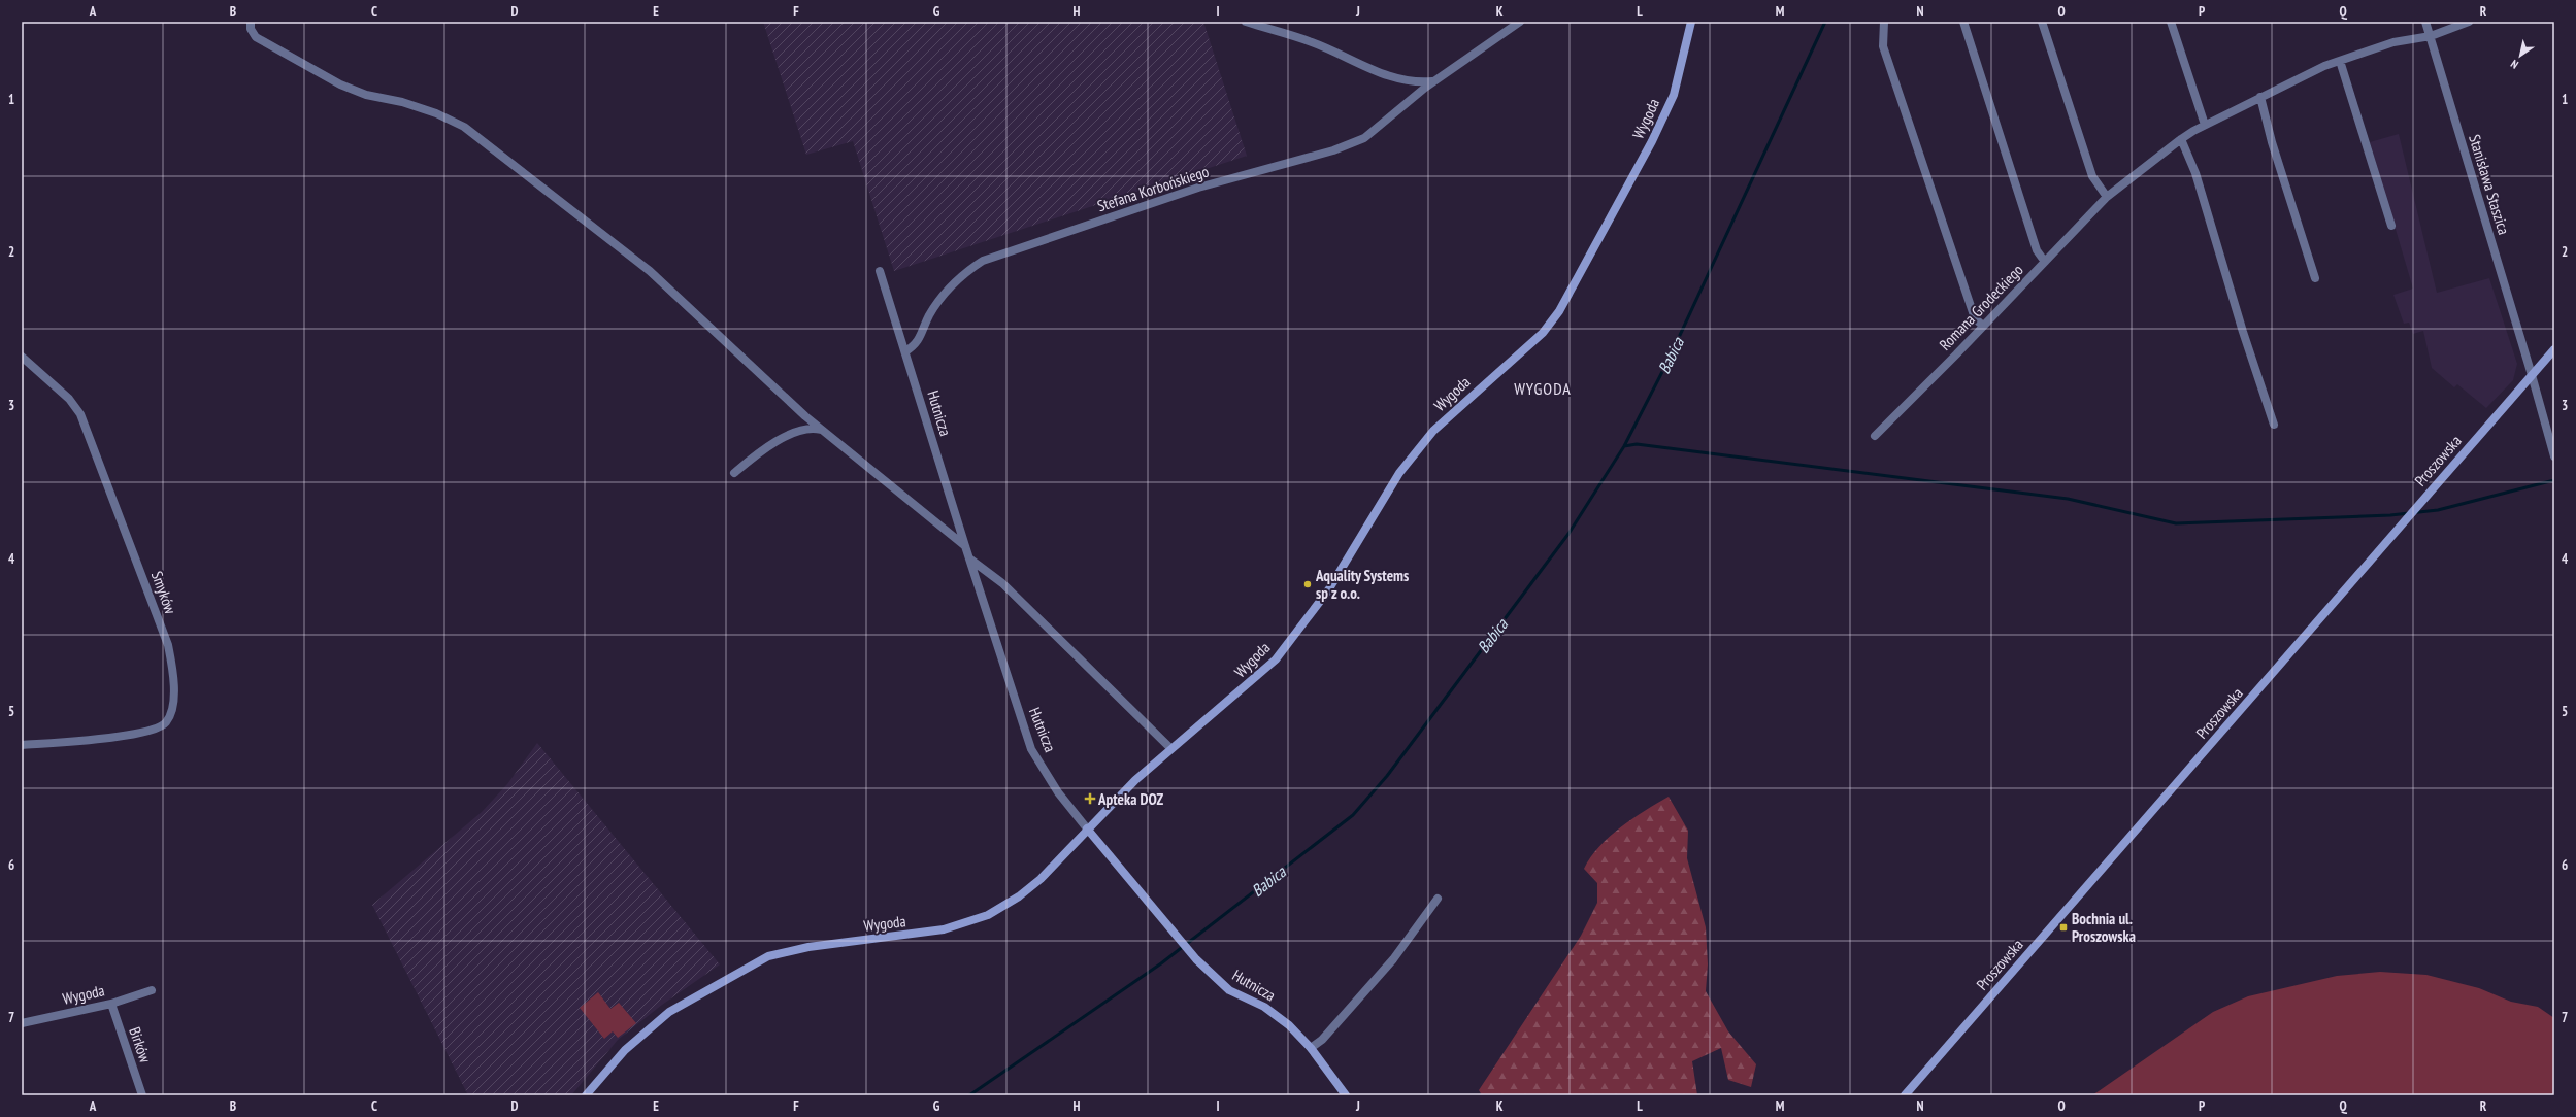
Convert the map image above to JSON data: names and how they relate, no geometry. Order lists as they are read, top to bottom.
{
  "streets": {
    "street": [
      "Wygoda",
      "Stanisława Staszica",
      "Stefana Korbońskiego",
      "Romana Grodeckiego",
      "Hutnicza",
      "Proszowska",
      "Smyków",
      "Birków"
    ]
  },
  "crossings": [
    ["Wygoda", "Hutnicza"],
    ["Wygoda", "Birków"],
    ["Stanisława Staszica", "Romana Grodeckiego"],
    ["Stanisława Staszica", "Proszowska"],
    ["Stefana Korbońskiego", "Hutnicza"]
  ],
  "districts": ["WYGODA"],
  "water": ["Babica"],
  "places": {
    "other": ["Aquality Systems sp z o.o."],
    "health": ["Apteka DOZ"],
    "transit": ["Bochnia ul. Proszowska"]
  },
  "north": "bottom left",
  "grid": {
    "columns": [
      "A",
      "B",
      "C",
      "D",
      "E",
      "F",
      "G",
      "H",
      "I",
      "J",
      "K",
      "L",
      "M",
      "N",
      "O",
      "P",
      "Q",
      "R"
    ],
    "rows": [
      "1",
      "2",
      "3",
      "4",
      "5",
      "6",
      "7"
    ]
  }
}
